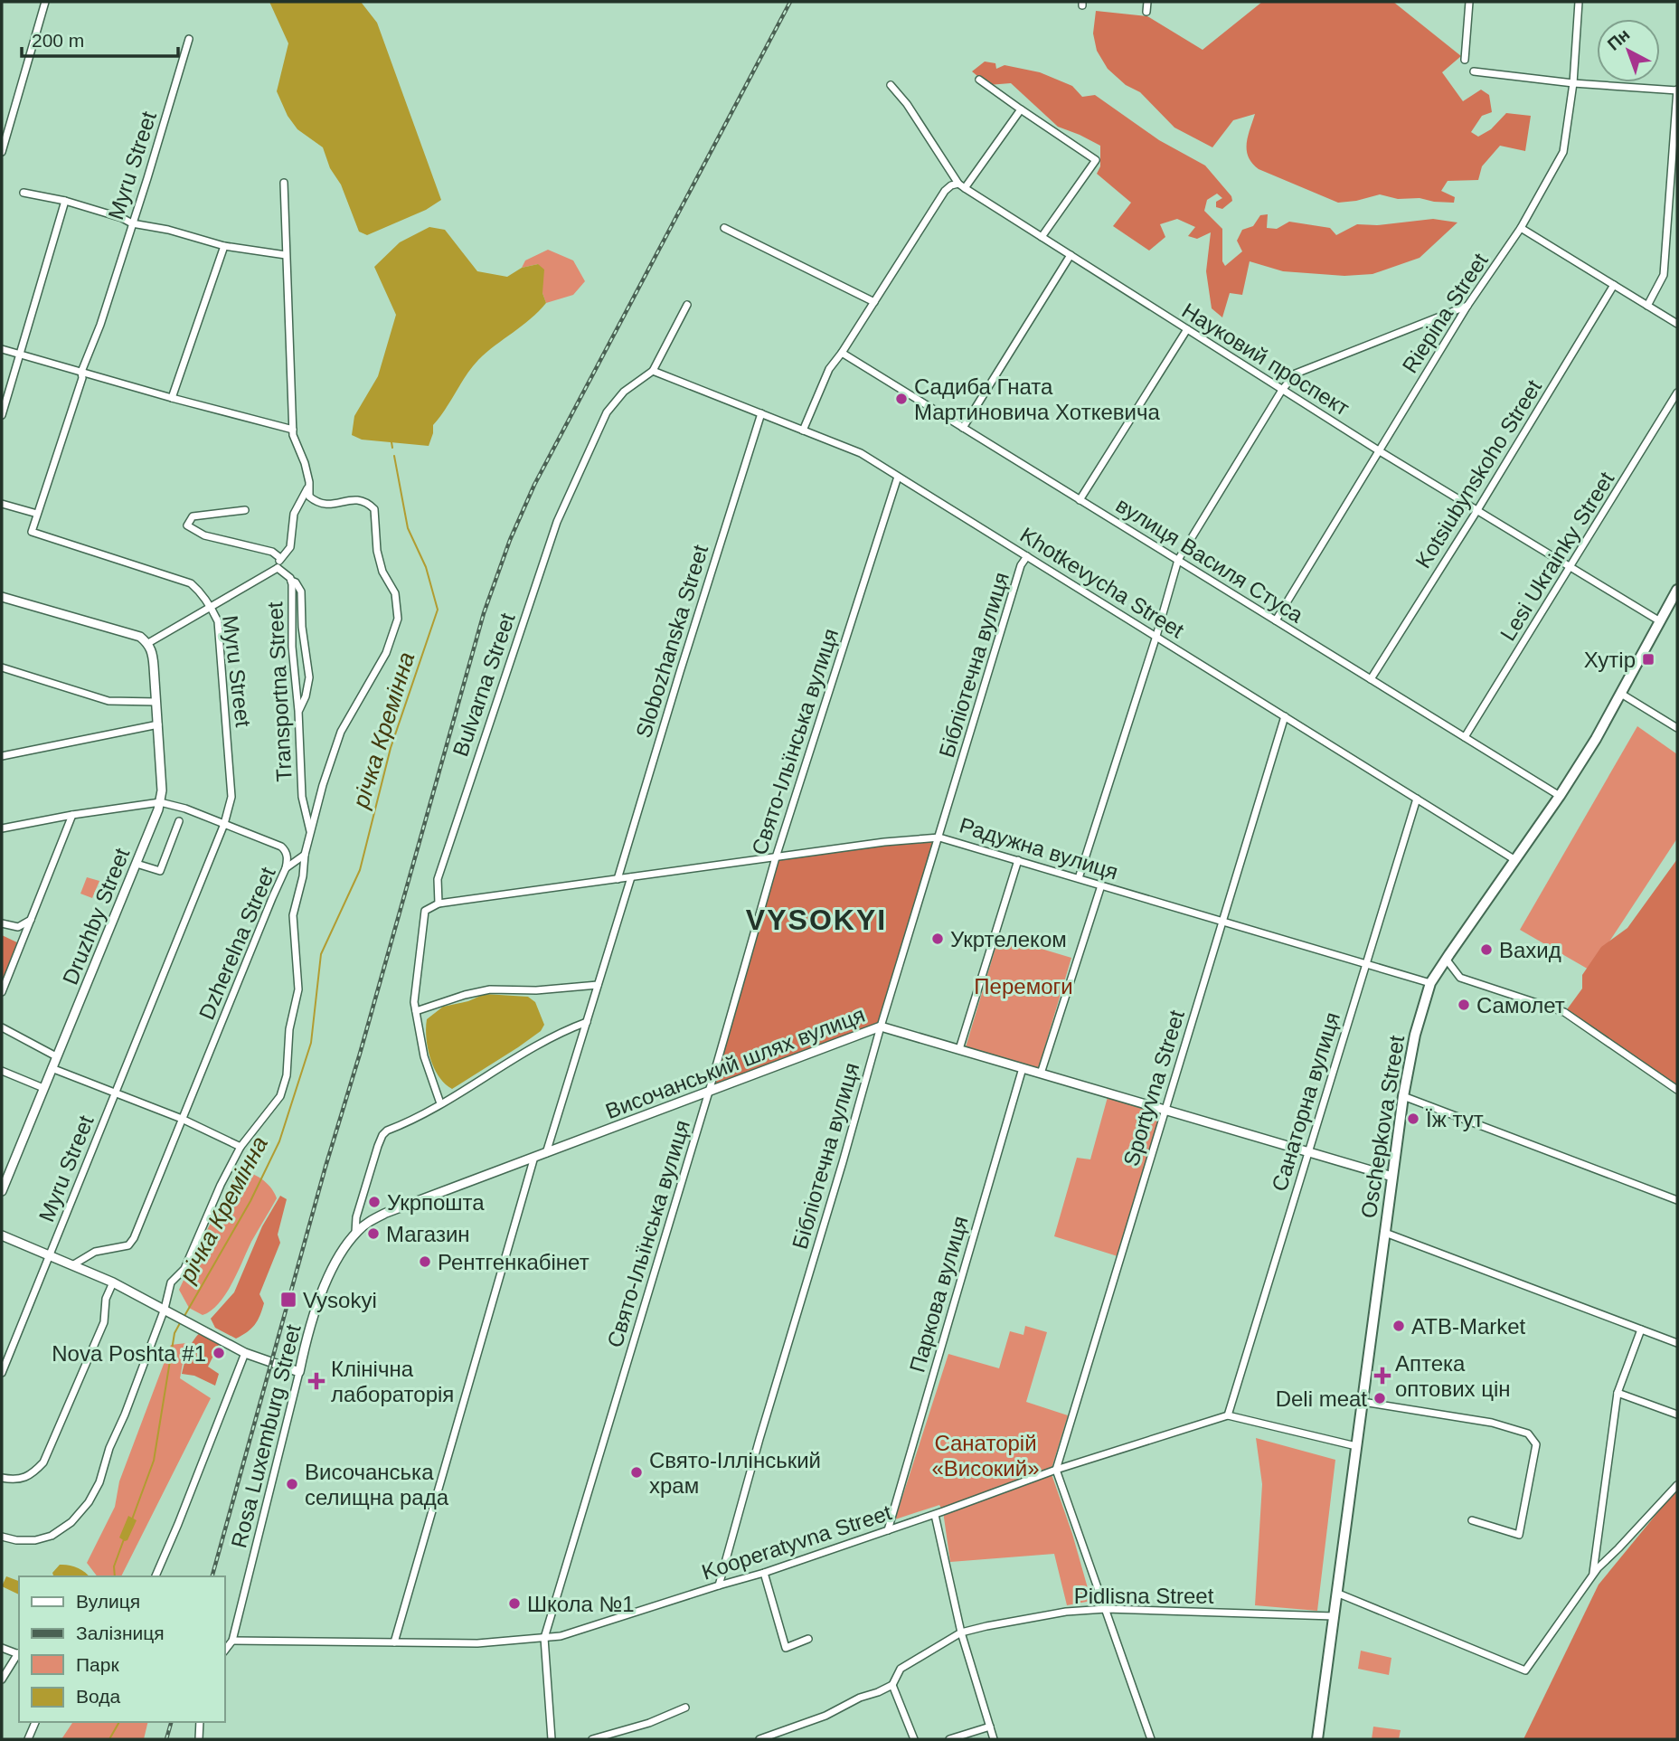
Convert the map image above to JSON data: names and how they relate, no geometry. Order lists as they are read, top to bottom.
{
  "streets": {
    "highway": ["Oschepkova Street"],
    "street": [
      "Myru Street",
      "Riepina Street",
      "Науковий проспект",
      "Kotsiubynskoho Street",
      "Lesi Ukrainky Street",
      "вулиця Василя Стуса",
      "Khotkevycha Street",
      "Slobozhanska Street",
      "Бібліотечна вулиця",
      "Bulvarna Street",
      "Transportna Street",
      "Свято-Ільїнська вулиця",
      "Радужна вулиця",
      "Druzhby Street",
      "Dzherelna Street",
      "Височанський шлях вулиця",
      "Sportyvna Street",
      "Санаторна вулиця",
      "Паркова вулиця",
      "Rosa Luxemburg Street",
      "Kooperatyvna Street",
      "Pidlisna Street"
    ]
  },
  "crossings": [
    ["Riepina Street", "Науковий проспект"],
    ["Riepina Street", "вулиця Василя Стуса"],
    ["Науковий проспект", "Kotsiubynskoho Street"],
    ["Науковий проспект", "Lesi Ukrainky Street"],
    ["Науковий проспект", "Oschepkova Street"],
    ["Kotsiubynskoho Street", "вулиця Василя Стуса"],
    ["Lesi Ukrainky Street", "вулиця Василя Стуса"],
    ["вулиця Василя Стуса", "Oschepkova Street"],
    ["Khotkevycha Street", "Slobozhanska Street"],
    ["Khotkevycha Street", "Бібліотечна вулиця"],
    ["Khotkevycha Street", "Bulvarna Street"],
    ["Khotkevycha Street", "Свято-Ільїнська вулиця"],
    ["Khotkevycha Street", "Sportyvna Street"],
    ["Khotkevycha Street", "Санаторна вулиця"],
    ["Khotkevycha Street", "Oschepkova Street"],
    ["Slobozhanska Street", "Радужна вулиця"],
    ["Бібліотечна вулиця", "Радужна вулиця"],
    ["Бібліотечна вулиця", "Височанський шлях вулиця"],
    ["Бібліотечна вулиця", "Kooperatyvna Street"],
    ["Bulvarna Street", "Радужна вулиця"],
    ["Transportna Street", "Dzherelna Street"],
    ["Свято-Ільїнська вулиця", "Радужна вулиця"],
    ["Свято-Ільїнська вулиця", "Височанський шлях вулиця"],
    ["Свято-Ільїнська вулиця", "Kooperatyvna Street"],
    ["Радужна вулиця", "Sportyvna Street"],
    ["Радужна вулиця", "Санаторна вулиця"],
    ["Радужна вулиця", "Oschepkova Street"],
    ["Височанський шлях вулиця", "Sportyvna Street"],
    ["Височанський шлях вулиця", "Санаторна вулиця"],
    ["Височанський шлях вулиця", "Oschepkova Street"],
    ["Височанський шлях вулиця", "Паркова вулиця"],
    ["Височанський шлях вулиця", "Rosa Luxemburg Street"],
    ["Sportyvna Street", "Kooperatyvna Street"],
    ["Санаторна вулиця", "Kooperatyvna Street"],
    ["Oschepkova Street", "Pidlisna Street"],
    ["Паркова вулиця", "Kooperatyvna Street"],
    ["Rosa Luxemburg Street", "Kooperatyvna Street"]
  ],
  "districts": ["VYSOKYI"],
  "water": ["річка Кремінна"],
  "parks": ["Перемоги", "Санаторій «Високий»"],
  "places": {
    "other": [
      "Садиба Гната Мартиновича Хоткевича",
      "Укртелеком",
      "Вахид",
      "Самолет",
      "Їж тут",
      "Укрпошта",
      "Магазин",
      "Рентгенкабінет",
      "ATB-Market",
      "Nova Poshta #1",
      "Deli meat",
      "Свято-Іллінський храм",
      "Височанська селищна рада",
      "Школа №1"
    ],
    "transit": ["Хутір", "Vysokyi"],
    "health": ["Аптека оптових цін", "Клінічна лабораторія"]
  },
  "legend": [
    "Вулиця",
    "Залізниця",
    "Парк",
    "Вода"
  ],
  "scale_bar": "200 m",
  "north": "top left"
}
